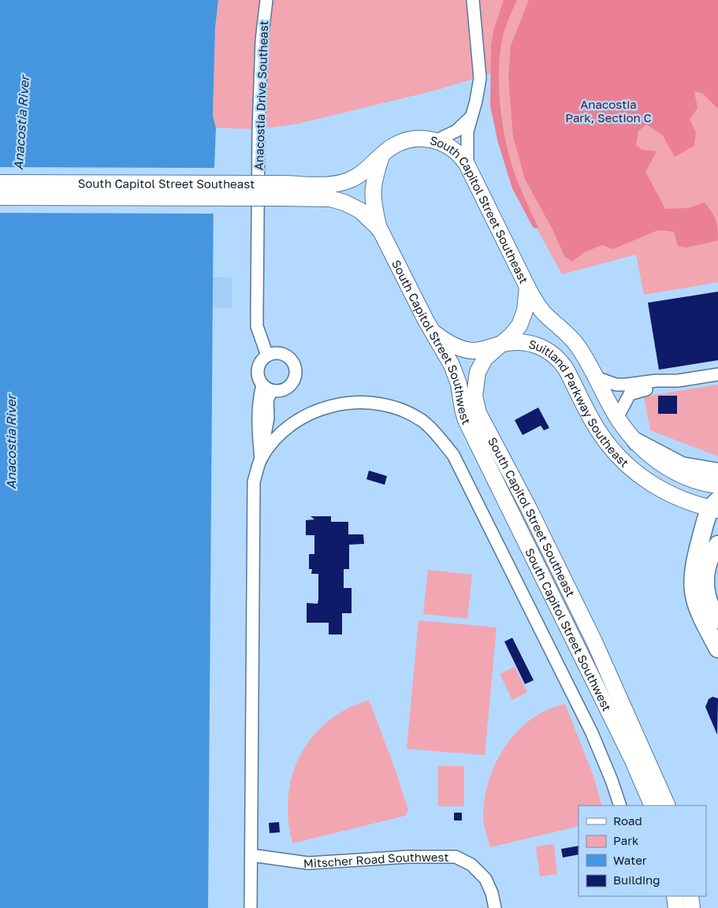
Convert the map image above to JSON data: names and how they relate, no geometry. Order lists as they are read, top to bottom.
{
  "streets": {
    "main road": ["South Capitol Street Southeast", "South Capitol Street Southwest", "Suitland Parkway Southeast"],
    "street": ["Anacostia Drive Southeast", "Mitscher Road Southwest"]
  },
  "crossings": [
    ["South Capitol Street Southeast", "South Capitol Street Southwest"],
    ["South Capitol Street Southeast", "Suitland Parkway Southeast"],
    ["South Capitol Street Southwest", "Suitland Parkway Southeast"]
  ],
  "water": ["Anacostia River"],
  "parks": ["Anacostia Park, Section C"],
  "legend": [
    "Road",
    "Park",
    "Water",
    "Building"
  ]
}
